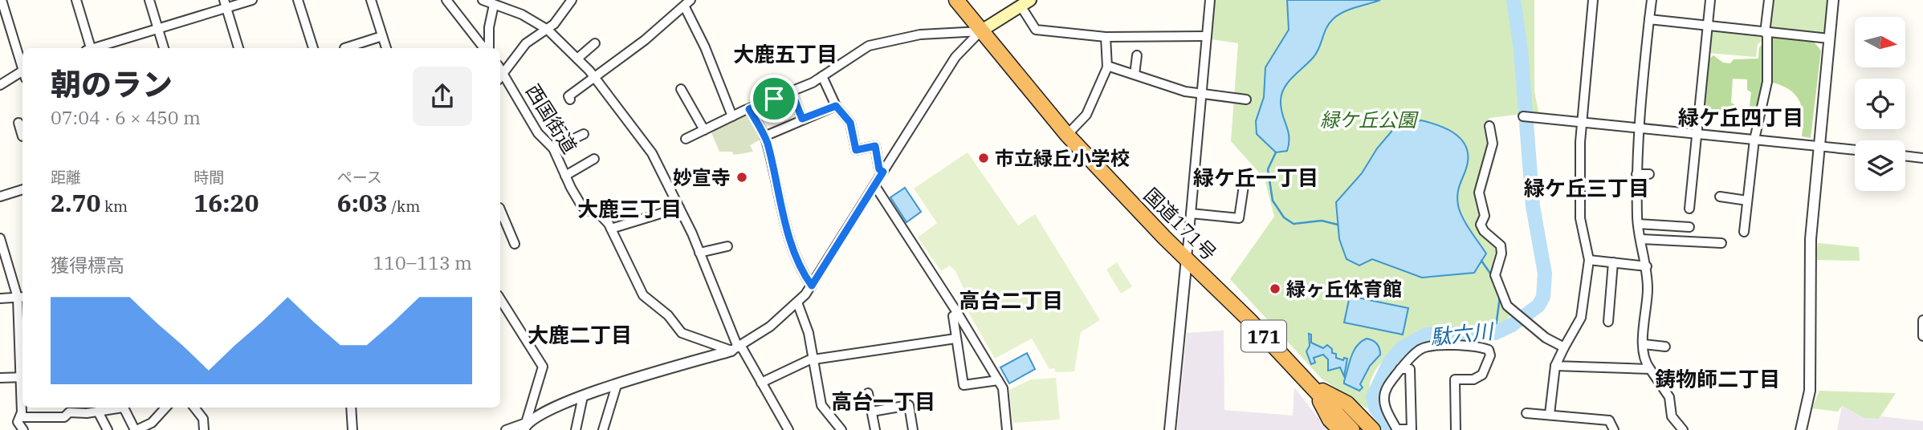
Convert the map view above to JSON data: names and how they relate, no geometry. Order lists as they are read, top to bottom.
{
  "streets": {
    "highway": ["国道171号", "171"],
    "street": ["西国街道"]
  },
  "crossings": [
    ["国道171号", "171"]
  ],
  "districts": [
    "大鹿五丁目",
    "緑ケ丘四丁目",
    "緑ケ丘一丁目",
    "緑ケ丘三丁目",
    "大鹿三丁目",
    "高台二丁目",
    "大鹿二丁目",
    "鋳物師二丁目",
    "高台一丁目"
  ],
  "water": ["駄六川"],
  "parks": ["緑ケ丘公園"],
  "places": ["市立緑丘小学校", "妙宣寺", "緑ヶ丘体育館"],
  "north": "right",
  "page": {
    "heading": ["朝のラン", "07:04 · 6 × 450 m"],
    "stats": [
      ["距離", "2.70 km"],
      ["時間", "16:20"],
      ["ペース", "6:03 /km"]
    ],
    "chart": ["獲得標高", "110–113 m"]
  }
}
